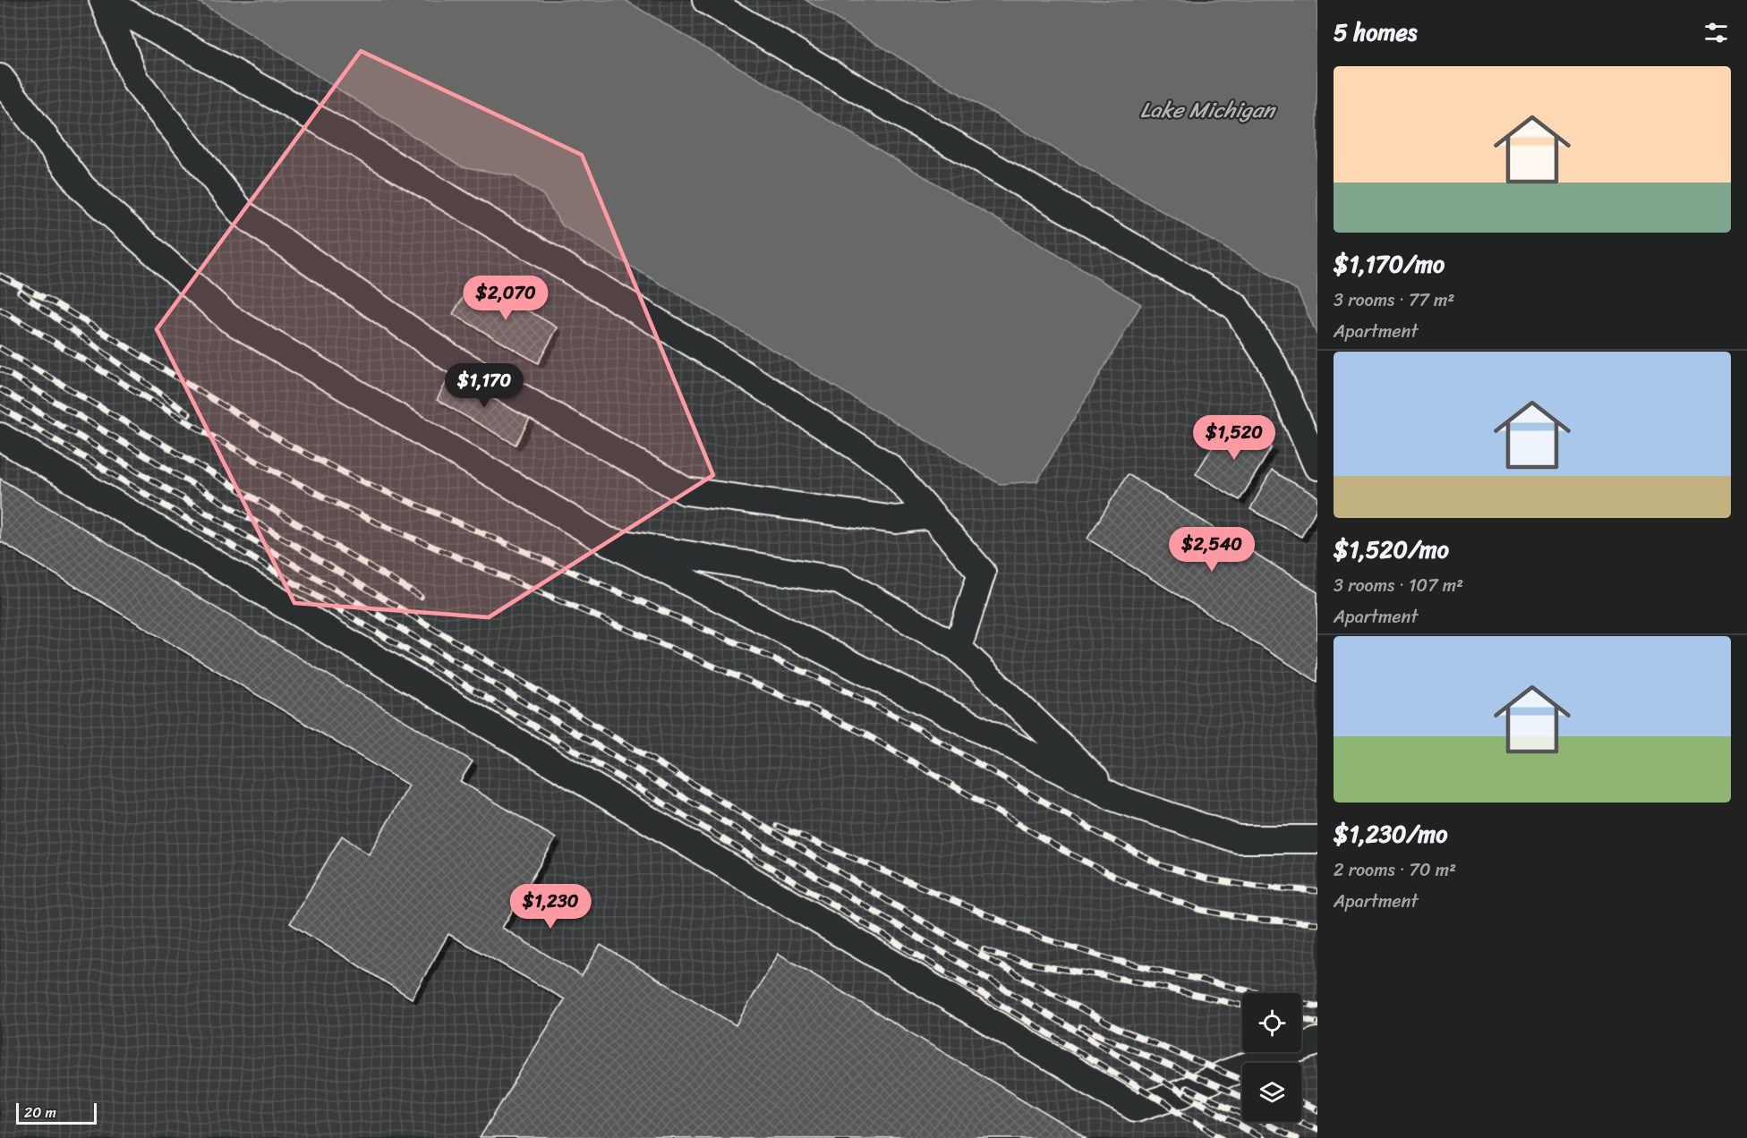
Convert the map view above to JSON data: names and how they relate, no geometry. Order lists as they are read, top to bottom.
{
  "water": ["Lake Michigan"],
  "scale_bar": "20 m",
  "page": {
    "heading": "5 homes",
    "list": [
      {
        "name": "$1,170/mo",
        "note": "3 rooms · 77 m² · Apartment"
      },
      {
        "name": "$1,520/mo",
        "note": "3 rooms · 107 m² · Apartment"
      },
      {
        "name": "$1,230/mo",
        "note": "2 rooms · 70 m² · Apartment"
      }
    ],
    "price": [
      "$2,070",
      "$1,170",
      "$1,520",
      "$2,540",
      "$1,230"
    ],
    "scale": "20 m"
  }
}
